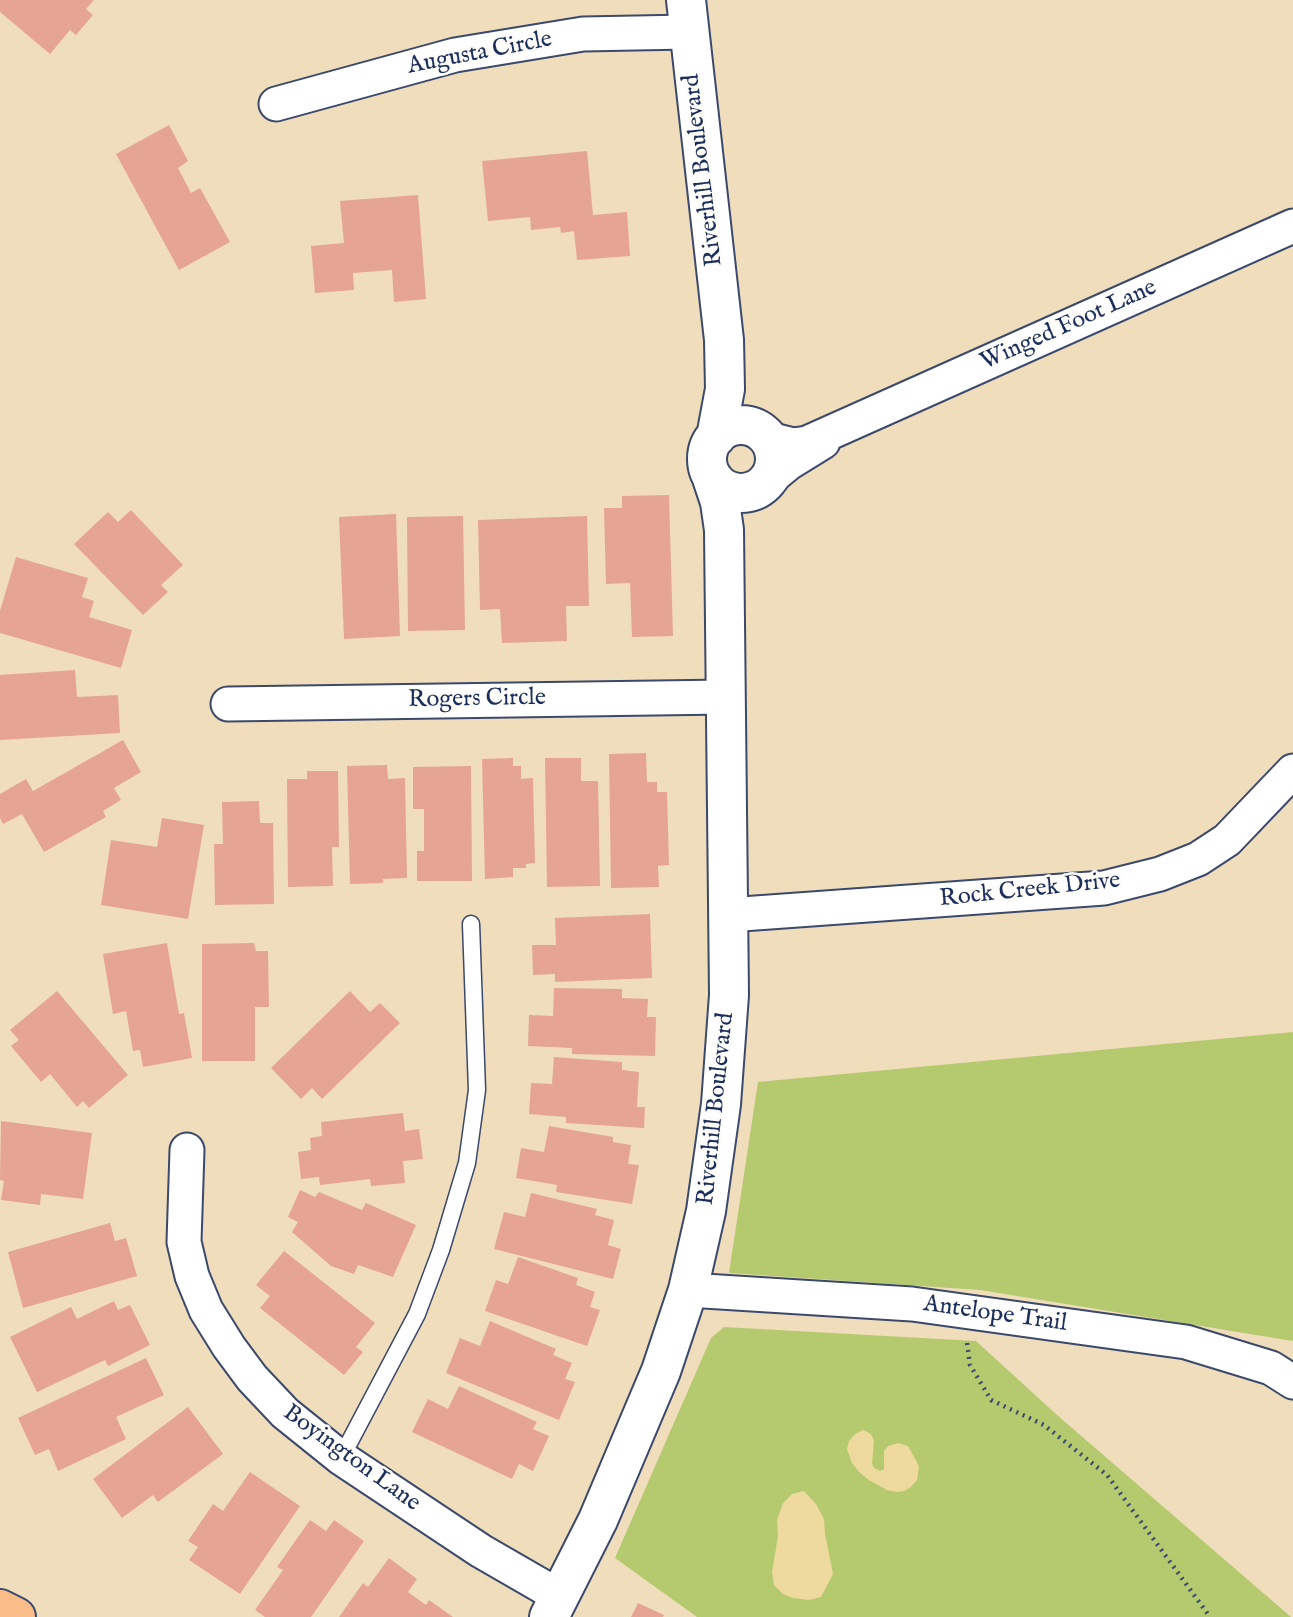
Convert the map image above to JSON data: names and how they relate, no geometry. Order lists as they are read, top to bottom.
{
  "streets": {
    "street": [
      "Augusta Circle",
      "Riverhill Boulevard",
      "Winged Foot Lane",
      "Rogers Circle",
      "Rock Creek Drive",
      "Antelope Trail",
      "Boyington Lane"
    ]
  },
  "crossings": [
    ["Augusta Circle", "Riverhill Boulevard"],
    ["Riverhill Boulevard", "Winged Foot Lane"],
    ["Riverhill Boulevard", "Rogers Circle"],
    ["Riverhill Boulevard", "Rock Creek Drive"],
    ["Riverhill Boulevard", "Antelope Trail"],
    ["Riverhill Boulevard", "Boyington Lane"]
  ]
}
